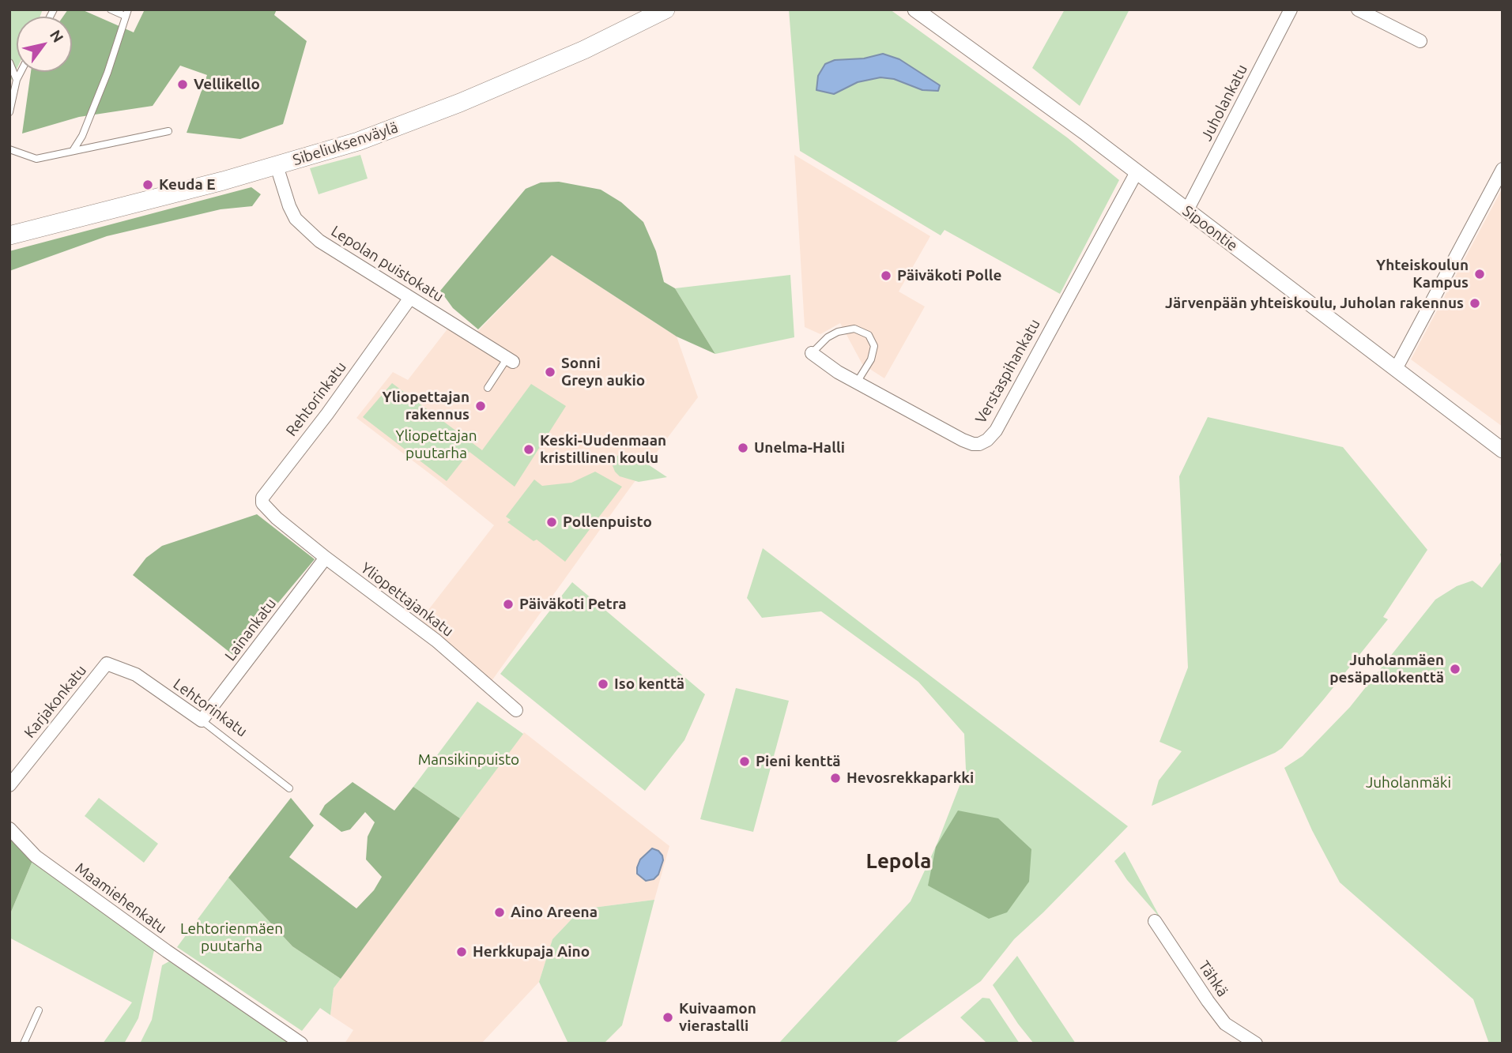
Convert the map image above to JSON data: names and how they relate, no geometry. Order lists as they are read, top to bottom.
{
  "streets": {
    "main road": ["Sibeliuksenväylä"],
    "street": [
      "Juholankatu",
      "Sipoontie",
      "Lepolan puistokatu",
      "Verstaspihankatu",
      "Rehtorinkatu",
      "Yliopettajankatu",
      "Lainankatu",
      "Karjakonkatu",
      "Lehtorinkatu",
      "Maamiehenkatu",
      "Tähkä"
    ]
  },
  "crossings": [
    ["Juholankatu", "Sipoontie"],
    ["Sibeliuksenväylä", "Lepolan puistokatu"],
    ["Sipoontie", "Verstaspihankatu"],
    ["Lepolan puistokatu", "Rehtorinkatu"],
    ["Rehtorinkatu", "Yliopettajankatu"],
    ["Yliopettajankatu", "Lainankatu"],
    ["Lainankatu", "Lehtorinkatu"],
    ["Karjakonkatu", "Lehtorinkatu"]
  ],
  "districts": ["Lepola"],
  "parks": [
    "Yliopettajan puutarha",
    "Mansikinpuisto",
    "Juholanmäki",
    "Lehtorienmäen puutarha"
  ],
  "places": [
    "Vellikello",
    "Keuda E",
    "Yhteiskoulun Kampus",
    "Päiväkoti Polle",
    "Järvenpään yhteiskoulu, Juholan rakennus",
    "Sonni Greyn aukio",
    "Yliopettajan rakennus",
    "Unelma-Halli",
    "Keski-Uudenmaan kristillinen koulu",
    "Pollenpuisto",
    "Päiväkoti Petra",
    "Juholanmäen pesäpallokenttä",
    "Iso kenttä",
    "Pieni kenttä",
    "Hevosrekkaparkki",
    "Aino Areena",
    "Herkkupaja Aino",
    "Kuivaamon vierastalli"
  ],
  "north": "top right"
}
